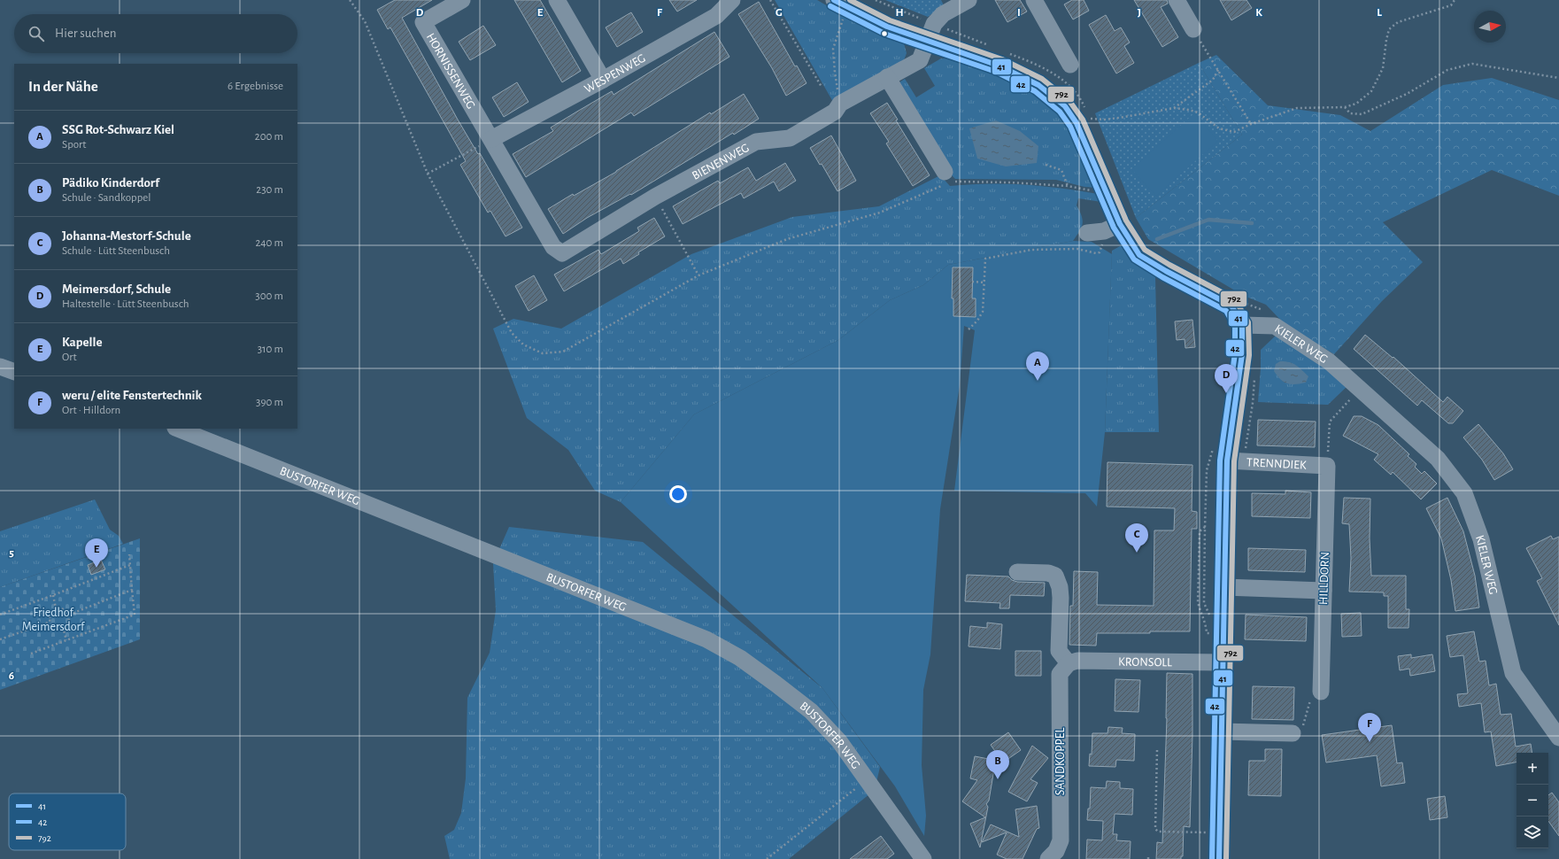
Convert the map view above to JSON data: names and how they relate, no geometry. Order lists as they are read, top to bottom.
{
  "streets": {
    "street": [
      "HORNISSENWEG",
      "WESPENWEG",
      "BIENENWEG",
      "KIELER WEG",
      "TRENNDIEK",
      "BUSTORFER WEG",
      "HILLDORN",
      "KRONSOLL",
      "SANDKOPPEL"
    ]
  },
  "crossings": [
    ["HORNISSENWEG", "WESPENWEG"],
    ["HORNISSENWEG", "BIENENWEG"],
    ["WESPENWEG", "BIENENWEG"],
    ["TRENNDIEK", "HILLDORN"],
    ["KRONSOLL", "SANDKOPPEL"]
  ],
  "parks": ["Friedhof Meimersdorf"],
  "lines": ["transit line 41", "transit line 792", "transit line 42"],
  "legend": ["41", "42", "792"],
  "north": "right",
  "page": {
    "search": "Hier suchen",
    "heading": ["In der Nähe", "6 Ergebnisse"],
    "list": [
      {
        "mark": "A",
        "name": "SSG Rot-Schwarz Kiel",
        "note": "Sport",
        "value": "200 m"
      },
      {
        "mark": "B",
        "name": "Pädiko Kinderdorf",
        "note": "Schule · Sandkoppel",
        "value": "230 m"
      },
      {
        "mark": "C",
        "name": "Johanna-Mestorf-Schule",
        "note": "Schule · Lütt Steenbusch",
        "value": "240 m"
      },
      {
        "mark": "D",
        "name": "Meimersdorf, Schule",
        "note": "Haltestelle · Lütt Steenbusch",
        "value": "300 m"
      },
      {
        "mark": "E",
        "name": "Kapelle",
        "note": "Ort",
        "value": "310 m"
      },
      {
        "mark": "F",
        "name": "weru / elite Fenstertechnik",
        "note": "Ort · Hilldorn",
        "value": "390 m"
      }
    ],
    "pins": [
      "A",
      "D",
      "C",
      "E",
      "F",
      "B"
    ],
    "map_buttons": ["+", "−"]
  },
  "grid": {
    "columns": [
      "D",
      "E",
      "F",
      "G",
      "H",
      "I",
      "J",
      "K",
      "L"
    ],
    "rows": ["5", "6"]
  }
}
